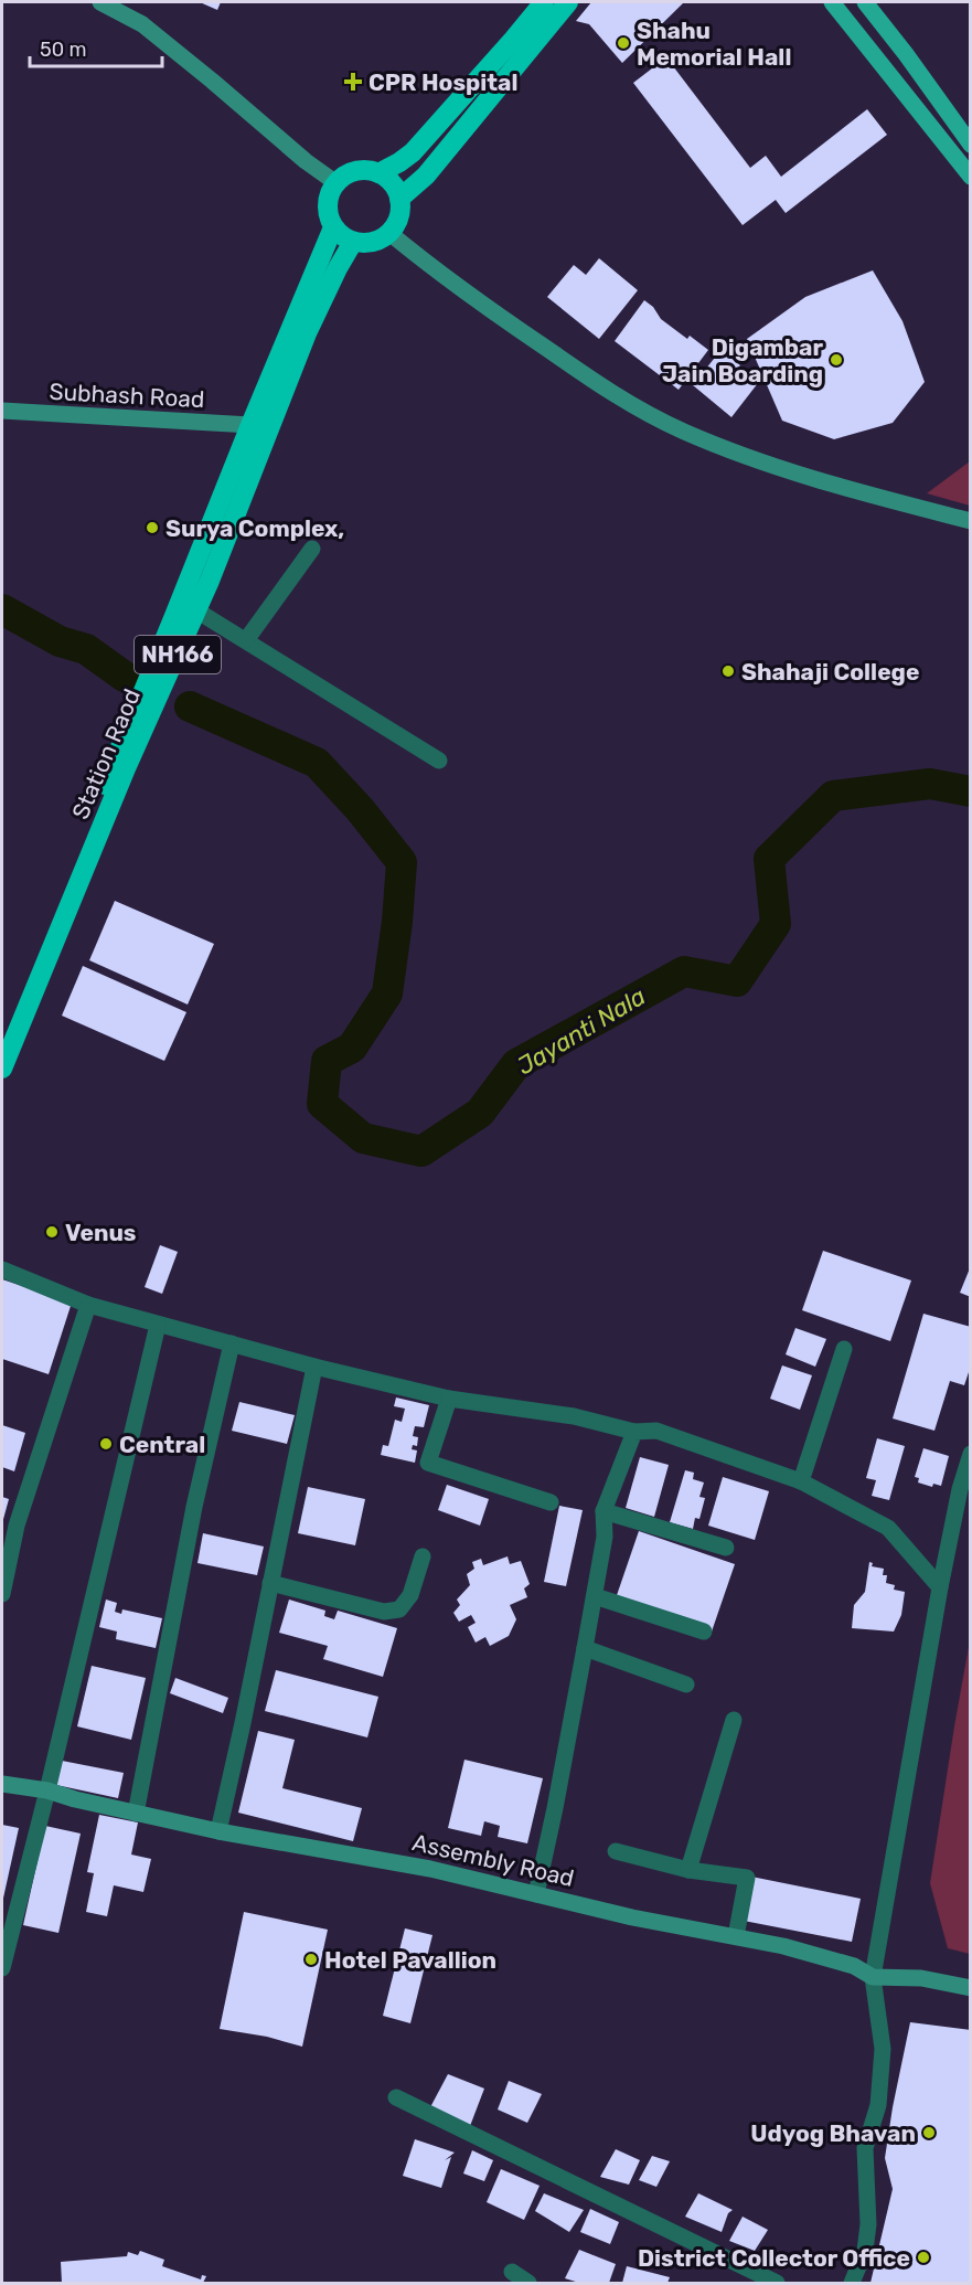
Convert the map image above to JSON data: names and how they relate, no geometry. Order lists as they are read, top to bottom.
{
  "streets": {
    "highway": ["NH166", "Station Raod"],
    "street": ["Subhash Road", "Assembly Road"]
  },
  "crossings": [
    ["Subhash Road", "NH166"],
    ["NH166", "Station Raod"]
  ],
  "water": ["Jayanti Nala"],
  "places": {
    "other": [
      "Shahu Memorial Hall",
      "Digambar Jain Boarding",
      "Surya Complex,",
      "Shahaji College",
      "Venus",
      "Central",
      "Hotel Pavallion",
      "Udyog Bhavan",
      "District Collector Office"
    ],
    "health": ["CPR Hospital"]
  },
  "scale_bar": "50 m"
}
